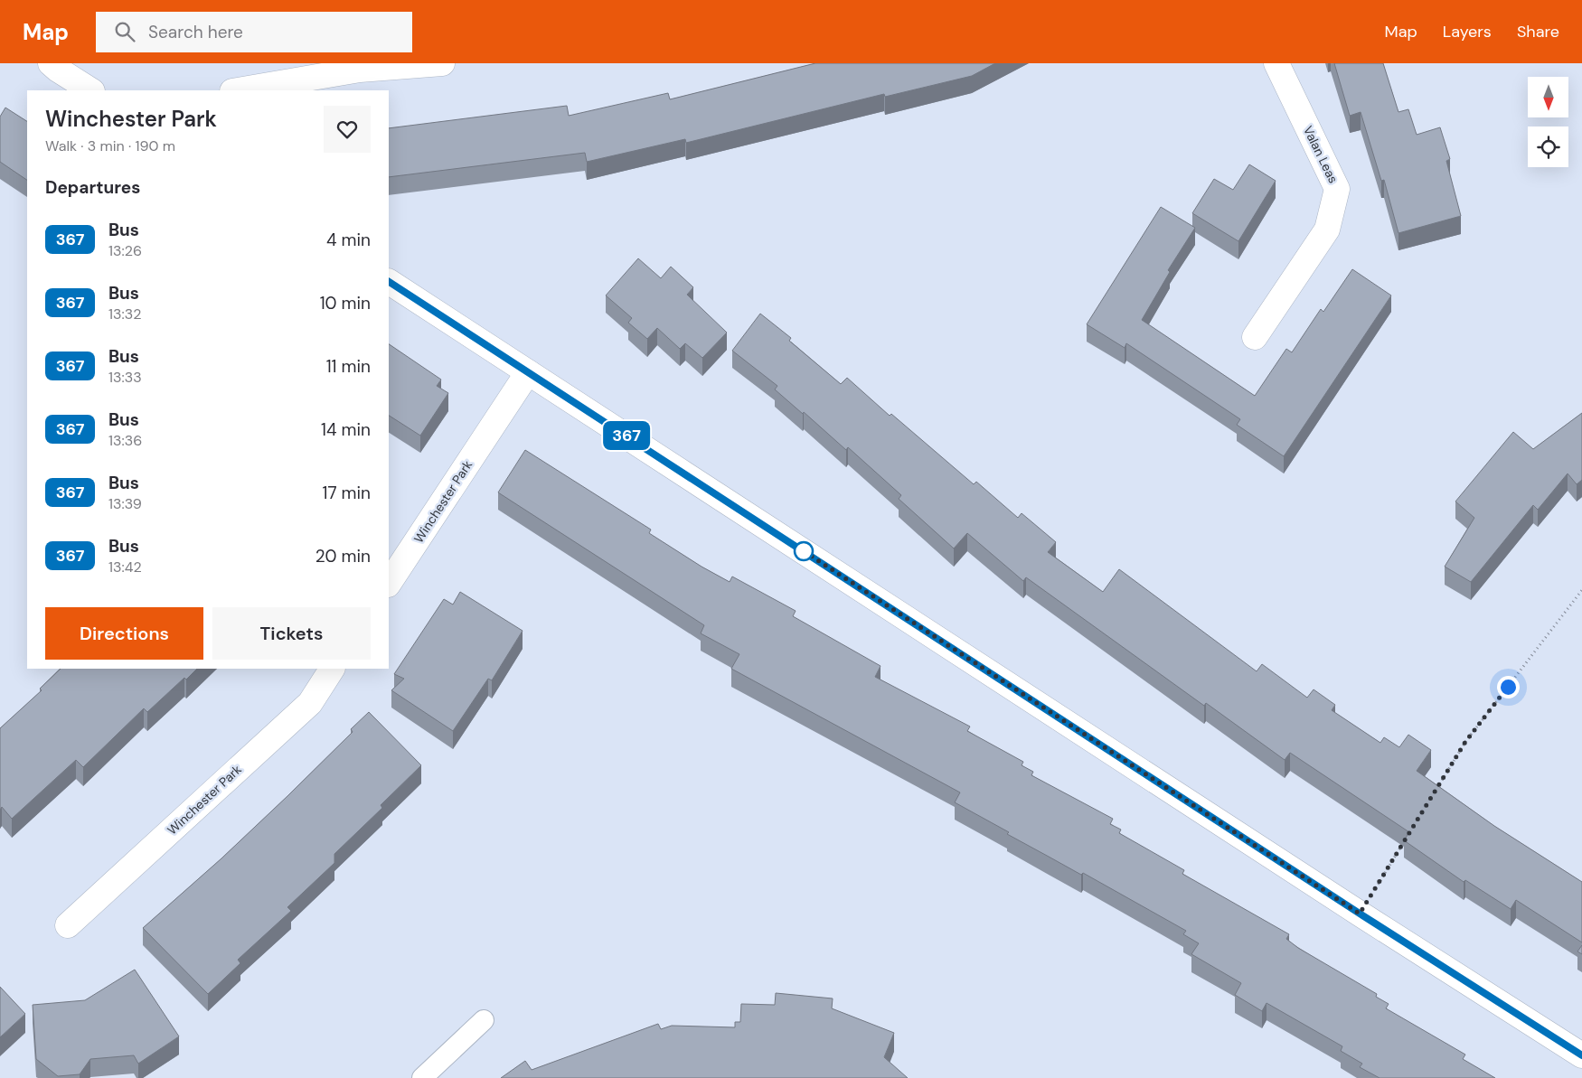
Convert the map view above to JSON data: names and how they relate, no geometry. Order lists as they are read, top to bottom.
{
  "streets": {
    "street": ["Valan Leas", "Winchester Park"]
  },
  "lines": ["bus line 367"],
  "north": "bottom",
  "page": {
    "header": "Map",
    "search": "Search here",
    "nav": ["Map", "Layers", "Share"],
    "on_map": "367",
    "heading": [
      ["Winchester Park", "Walk · 3 min · 190 m"],
      "Departures"
    ],
    "list": [
      {
        "mark": "367",
        "name": "Bus",
        "note": "13:26",
        "value": "4 min"
      },
      {
        "mark": "367",
        "name": "Bus",
        "note": "13:32",
        "value": "10 min"
      },
      {
        "mark": "367",
        "name": "Bus",
        "note": "13:33",
        "value": "11 min"
      },
      {
        "mark": "367",
        "name": "Bus",
        "note": "13:36",
        "value": "14 min"
      },
      {
        "mark": "367",
        "name": "Bus",
        "note": "13:39",
        "value": "17 min"
      },
      {
        "mark": "367",
        "name": "Bus",
        "note": "13:42",
        "value": "20 min"
      }
    ],
    "buttons": ["Directions", "Tickets"]
  }
}
